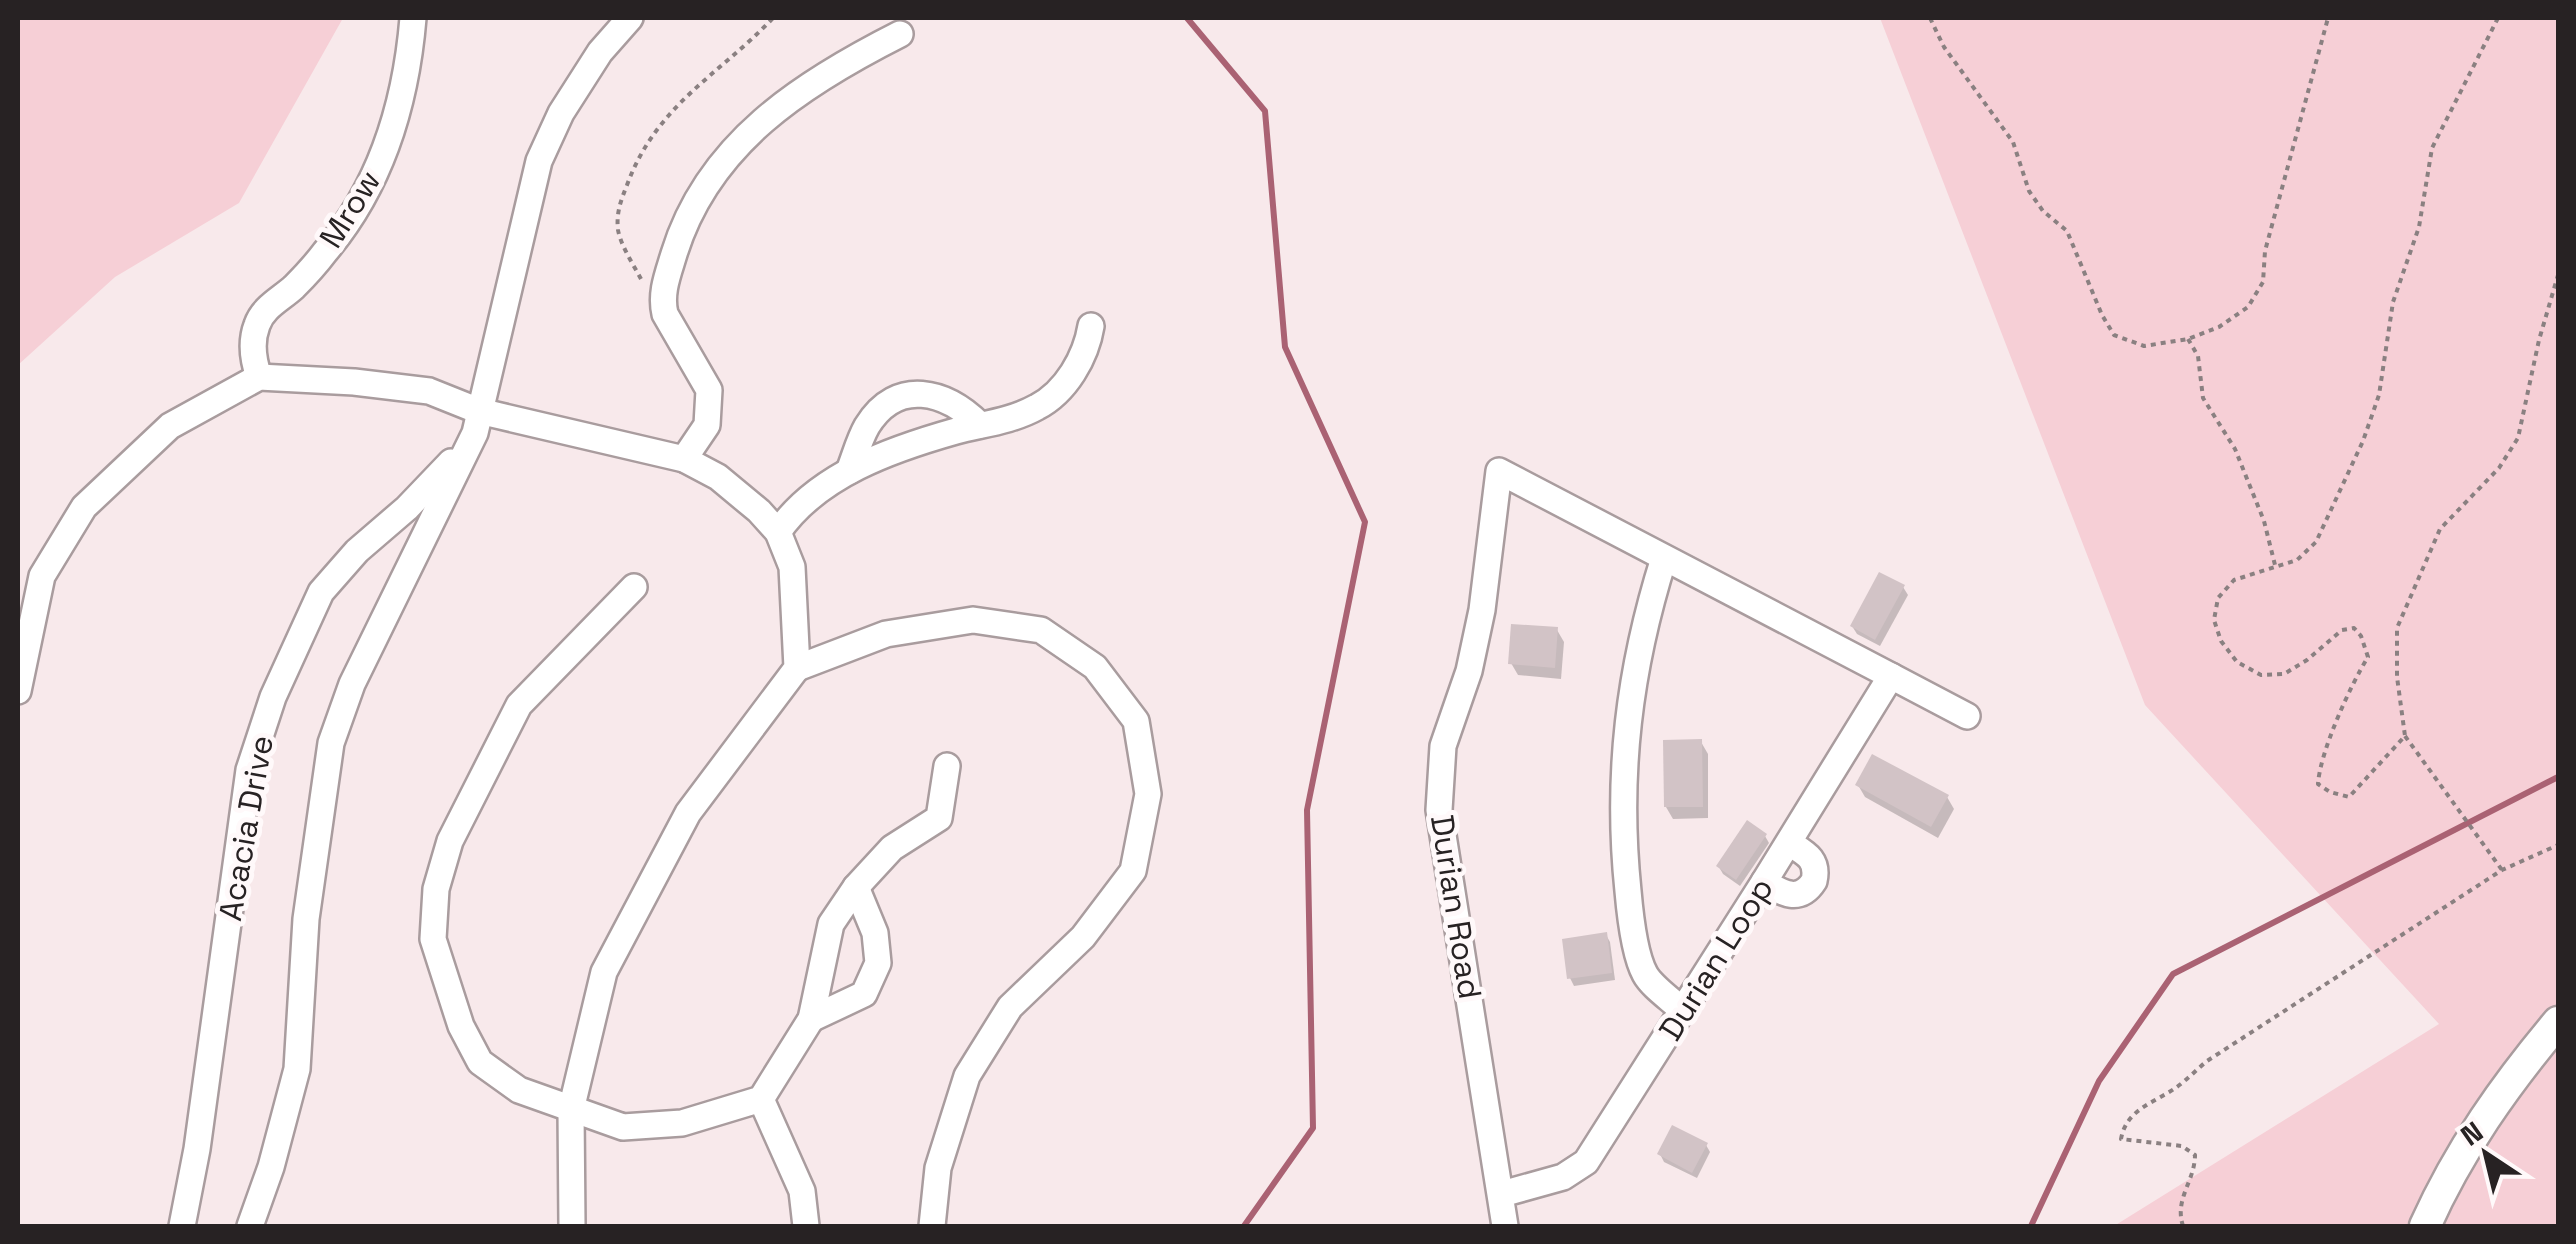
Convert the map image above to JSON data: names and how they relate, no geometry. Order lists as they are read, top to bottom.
{
  "streets": {
    "street": [
      "Mrow",
      "Acacia Drive",
      "Durian Road",
      "Durian Loop"
    ]
  },
  "crossings": [
    ["Durian Road", "Durian Loop"]
  ],
  "north": "top left"
}
